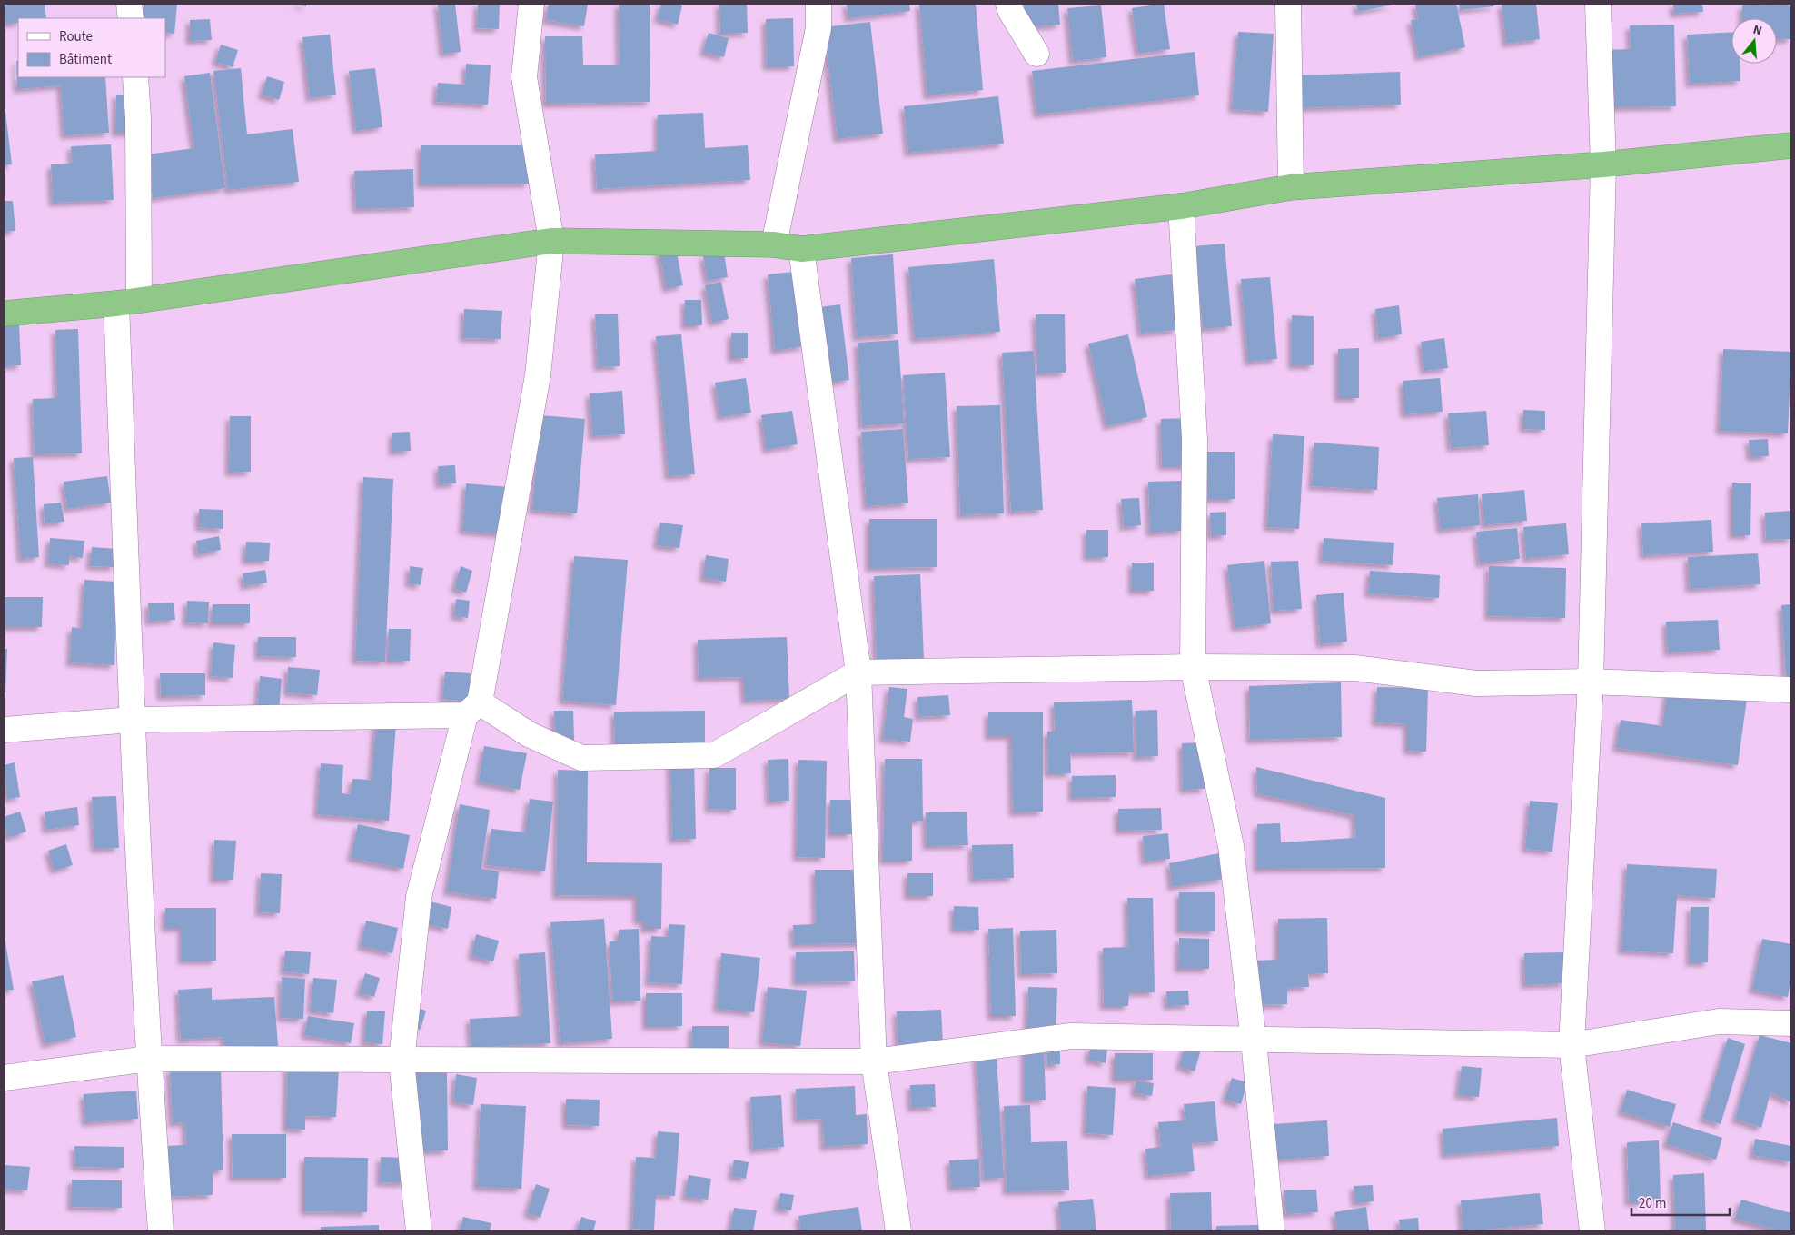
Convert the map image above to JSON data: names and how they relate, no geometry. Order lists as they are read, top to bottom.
{
  "legend": ["Route", "Bâtiment"],
  "scale_bar": "20 m",
  "north": "top"
}
